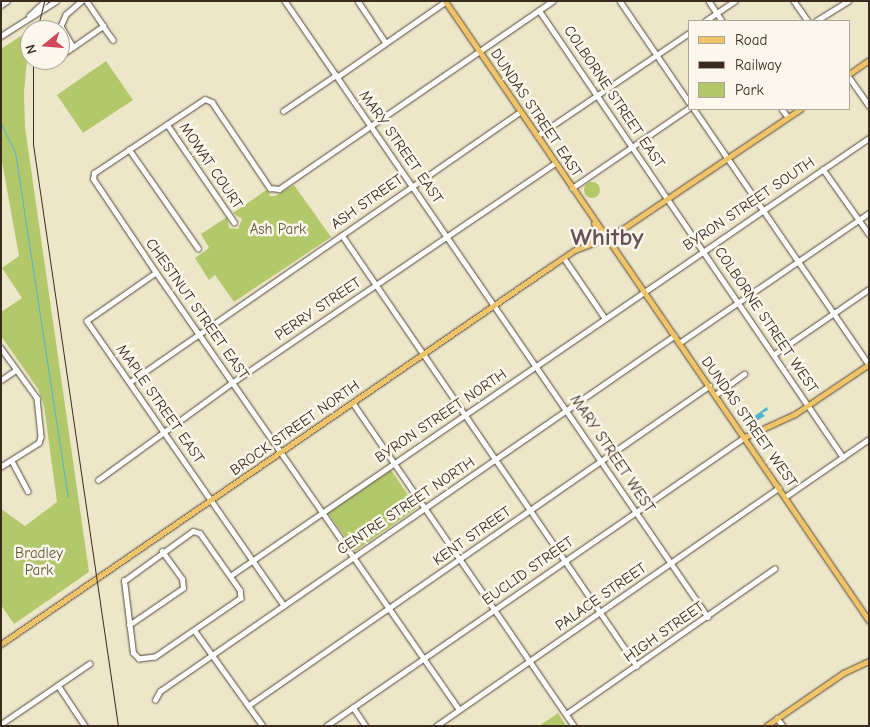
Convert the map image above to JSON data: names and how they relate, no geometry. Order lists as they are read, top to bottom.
{
  "streets": {
    "main road": ["DUNDAS STREET EAST", "DUNDAS STREET WEST", "BROCK STREET NORTH"],
    "street": [
      "COLBORNE STREET EAST",
      "MARY STREET EAST",
      "MOWAT COURT",
      "ASH STREET",
      "BYRON STREET SOUTH",
      "CHESTNUT STREET EAST",
      "PERRY STREET",
      "COLBORNE STREET WEST",
      "MAPLE STREET EAST",
      "BYRON STREET NORTH",
      "MARY STREET WEST",
      "CENTRE STREET NORTH",
      "KENT STREET",
      "EUCLID STREET",
      "PALACE STREET",
      "HIGH STREET"
    ]
  },
  "crossings": [
    ["COLBORNE STREET EAST", "COLBORNE STREET WEST"],
    ["COLBORNE STREET EAST", "BROCK STREET NORTH"],
    ["DUNDAS STREET EAST", "ASH STREET"],
    ["DUNDAS STREET EAST", "PERRY STREET"],
    ["DUNDAS STREET EAST", "DUNDAS STREET WEST"],
    ["DUNDAS STREET EAST", "BROCK STREET NORTH"],
    ["MARY STREET EAST", "ASH STREET"],
    ["MARY STREET EAST", "PERRY STREET"],
    ["MARY STREET EAST", "BROCK STREET NORTH"],
    ["MARY STREET EAST", "MARY STREET WEST"],
    ["ASH STREET", "CHESTNUT STREET EAST"],
    ["ASH STREET", "MAPLE STREET EAST"],
    ["BYRON STREET SOUTH", "COLBORNE STREET WEST"],
    ["BYRON STREET SOUTH", "BYRON STREET NORTH"],
    ["BYRON STREET SOUTH", "DUNDAS STREET WEST"],
    ["CHESTNUT STREET EAST", "PERRY STREET"],
    ["CHESTNUT STREET EAST", "MAPLE STREET EAST"],
    ["CHESTNUT STREET EAST", "BYRON STREET NORTH"],
    ["CHESTNUT STREET EAST", "BROCK STREET NORTH"],
    ["CHESTNUT STREET EAST", "CENTRE STREET NORTH"],
    ["CHESTNUT STREET EAST", "KENT STREET"],
    ["CHESTNUT STREET EAST", "EUCLID STREET"],
    ["CHESTNUT STREET EAST", "PALACE STREET"],
    ["PERRY STREET", "MAPLE STREET EAST"],
    ["COLBORNE STREET WEST", "BROCK STREET NORTH"],
    ["MAPLE STREET EAST", "BYRON STREET NORTH"],
    ["MAPLE STREET EAST", "BROCK STREET NORTH"],
    ["MAPLE STREET EAST", "CENTRE STREET NORTH"],
    ["BYRON STREET NORTH", "DUNDAS STREET WEST"],
    ["BYRON STREET NORTH", "MARY STREET WEST"],
    ["DUNDAS STREET WEST", "BROCK STREET NORTH"],
    ["DUNDAS STREET WEST", "CENTRE STREET NORTH"],
    ["DUNDAS STREET WEST", "KENT STREET"],
    ["DUNDAS STREET WEST", "EUCLID STREET"],
    ["DUNDAS STREET WEST", "PALACE STREET"],
    ["BROCK STREET NORTH", "MARY STREET WEST"],
    ["MARY STREET WEST", "CENTRE STREET NORTH"],
    ["MARY STREET WEST", "KENT STREET"],
    ["MARY STREET WEST", "EUCLID STREET"],
    ["MARY STREET WEST", "PALACE STREET"],
    ["MARY STREET WEST", "HIGH STREET"]
  ],
  "districts": ["Whitby"],
  "parks": ["Ash Park", "Bradley Park"],
  "legend": ["Road", "Railway", "Park"],
  "north": "left"
}
